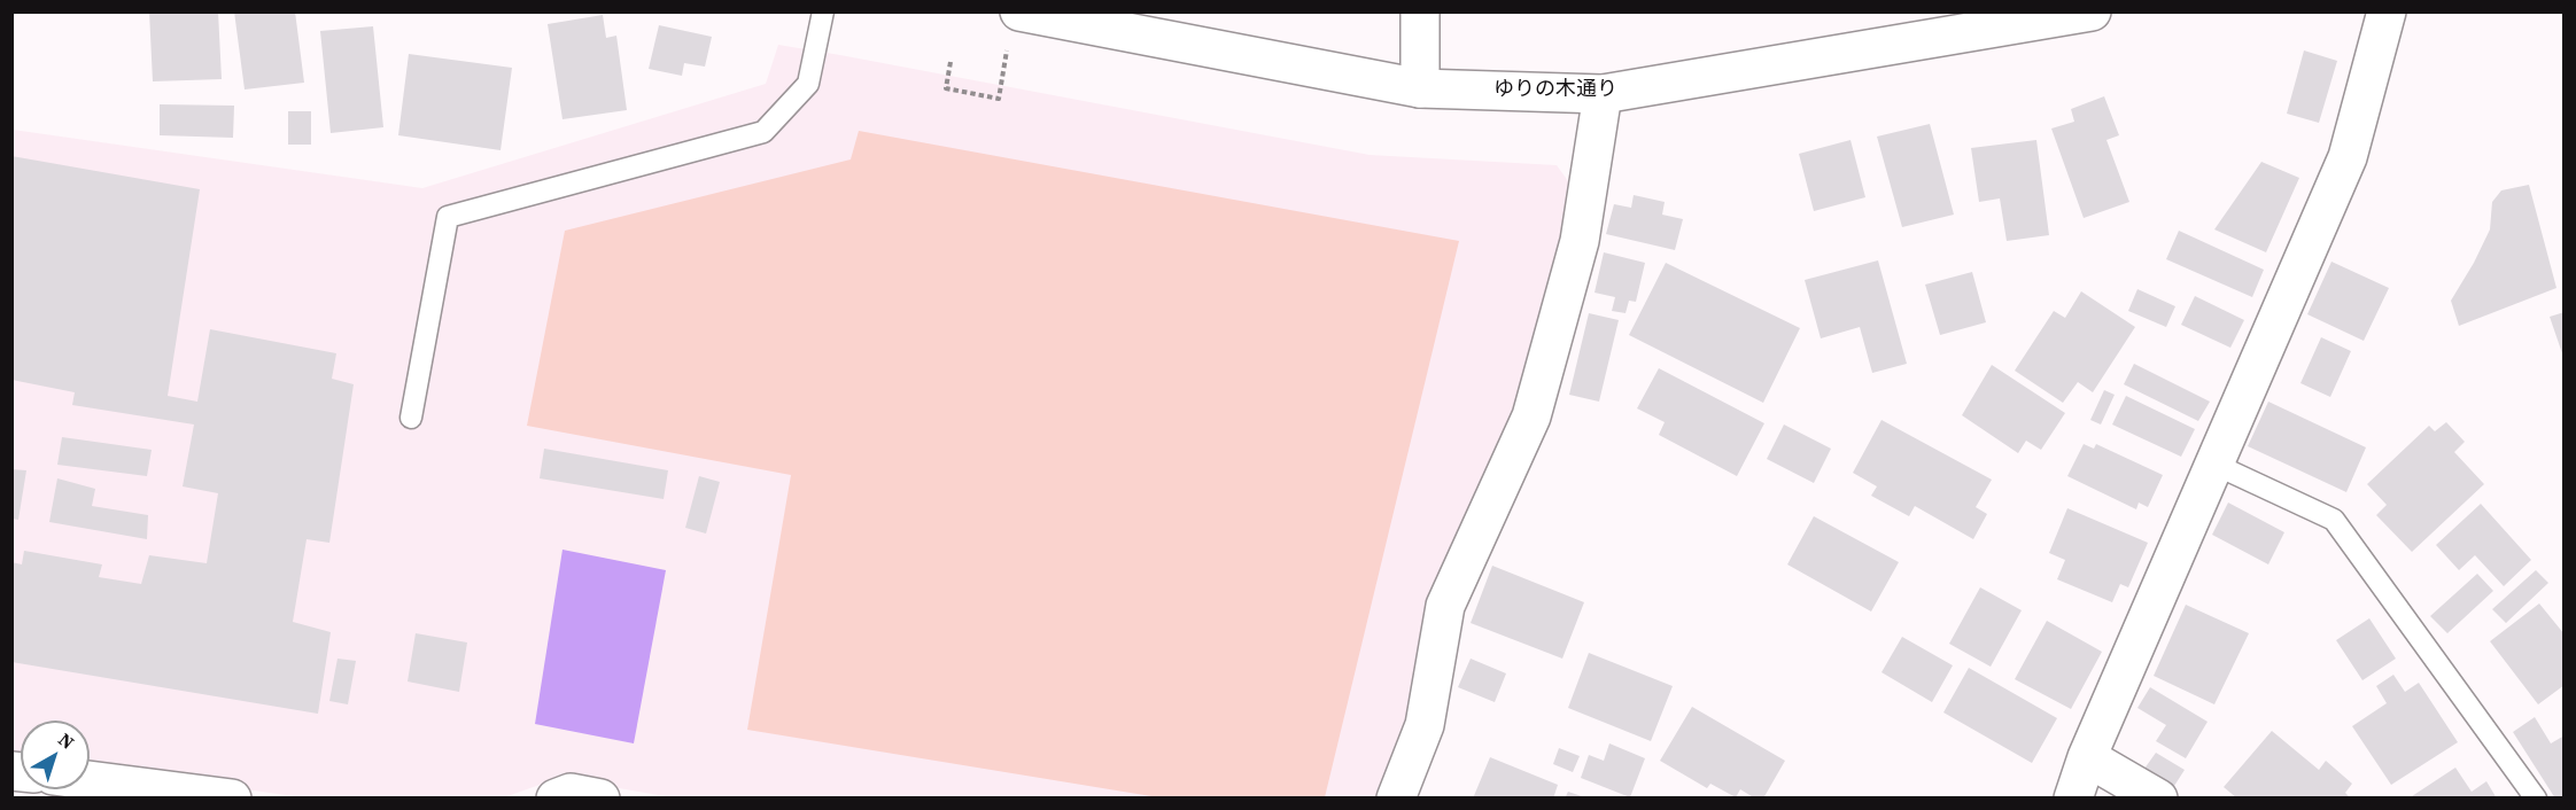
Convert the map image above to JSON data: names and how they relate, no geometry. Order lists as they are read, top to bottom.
{
  "streets": {
    "street": ["ゆりの木通り"]
  },
  "north": "top right"
}
